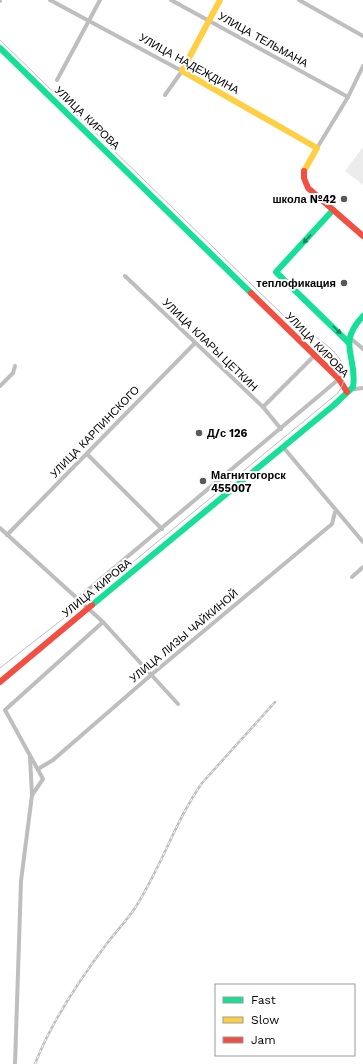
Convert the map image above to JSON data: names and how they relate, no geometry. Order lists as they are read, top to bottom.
{
  "streets": {
    "main road": ["УЛИЦА НАДЕЖДИНА", "УЛИЦА КИРОВА"],
    "street": [
      "УЛИЦА ТЕЛЬМАНА",
      "УЛИЦА КЛАРЫ ЦЕТКИН",
      "УЛИЦА КАРПИНСКОГО",
      "УЛИЦА ЛИЗЫ ЧАЙКИНОЙ"
    ]
  },
  "crossings": [
    ["УЛИЦА КЛАРЫ ЦЕТКИН", "УЛИЦА КАРПИНСКОГО"]
  ],
  "places": [
    "школа №42",
    "теплофикация",
    "Д/с 126",
    "Магнитогорск 455007"
  ],
  "legend": ["Fast", "Slow", "Jam"]
}
